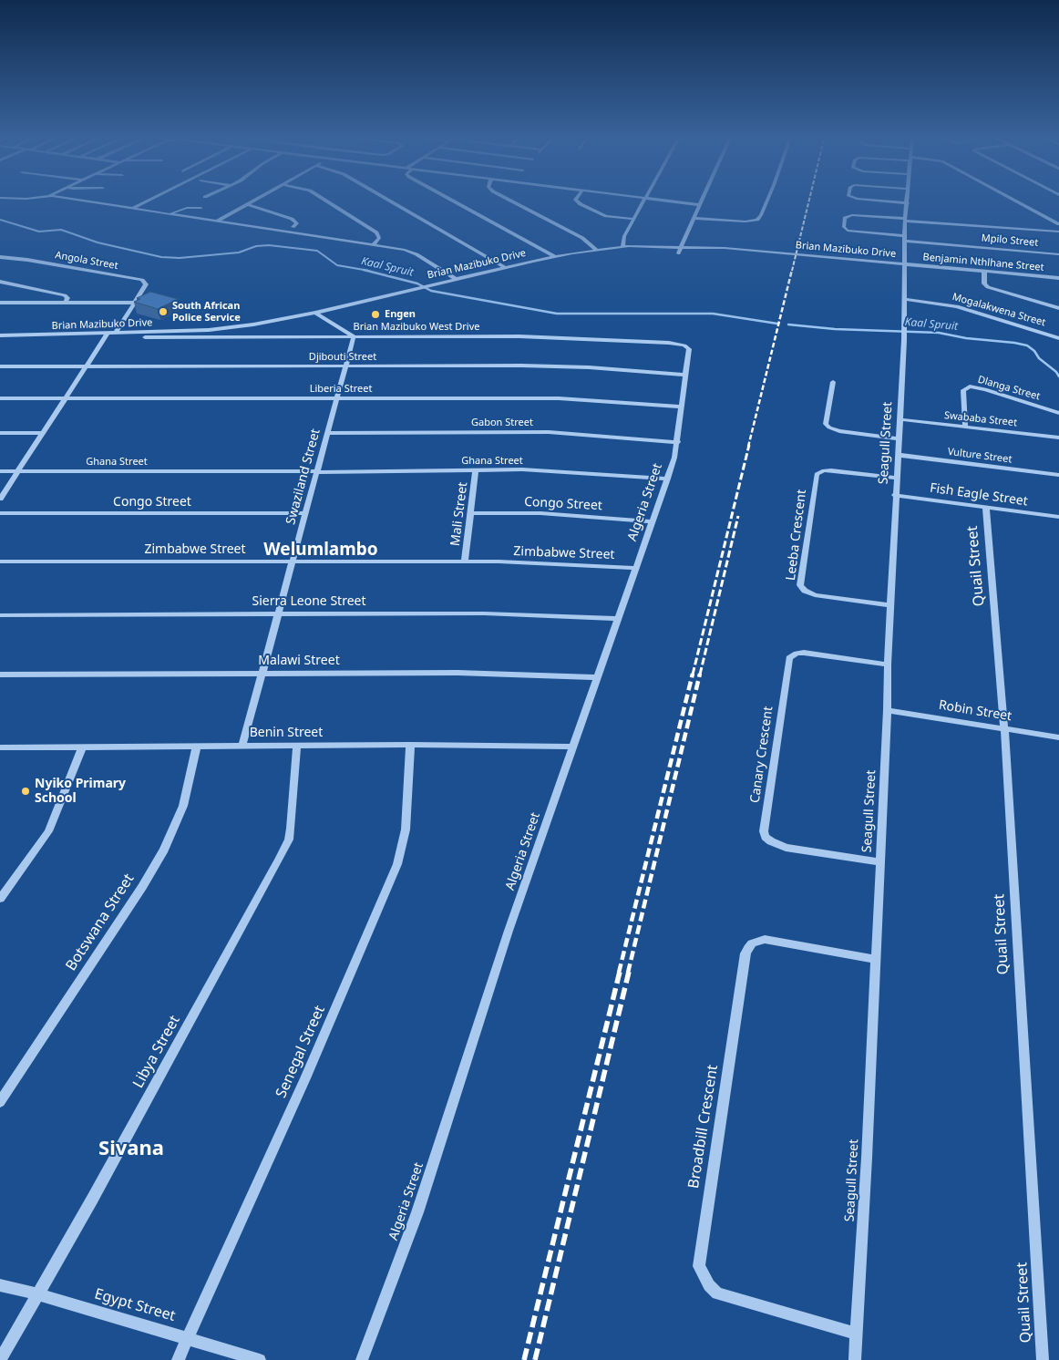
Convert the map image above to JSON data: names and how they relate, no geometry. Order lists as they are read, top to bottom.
{
  "streets": {
    "street": [
      "Mpilo Street",
      "Brian Mazibuko Drive",
      "Angola Street",
      "Benjamin Nthlhane Street",
      "Mogalakwena Street",
      "Brian Mazibuko West Drive",
      "Djibouti Street",
      "Dlanga Street",
      "Liberia Street",
      "Swababa Street",
      "Gabon Street",
      "Seagull Street",
      "Vulture Street",
      "Ghana Street",
      "Swaziland Street",
      "Fish Eagle Street",
      "Congo Street",
      "Algeria Street",
      "Mali Street",
      "Leeba Crescent",
      "Zimbabwe Street",
      "Quail Street",
      "Sierra Leone Street",
      "Malawi Street",
      "Robin Street",
      "Benin Street",
      "Canary Crescent",
      "Botswana Street",
      "Libya Street",
      "Senegal Street",
      "Broadbill Crescent",
      "Egypt Street"
    ]
  },
  "crossings": [
    ["Mpilo Street", "Seagull Street"],
    ["Brian Mazibuko Drive", "Angola Street"],
    ["Brian Mazibuko Drive", "Benjamin Nthlhane Street"],
    ["Brian Mazibuko Drive", "Seagull Street"],
    ["Benjamin Nthlhane Street", "Seagull Street"],
    ["Mogalakwena Street", "Seagull Street"],
    ["Brian Mazibuko West Drive", "Swaziland Street"],
    ["Brian Mazibuko West Drive", "Algeria Street"],
    ["Djibouti Street", "Swaziland Street"],
    ["Djibouti Street", "Algeria Street"],
    ["Dlanga Street", "Swababa Street"],
    ["Liberia Street", "Swaziland Street"],
    ["Liberia Street", "Algeria Street"],
    ["Swababa Street", "Seagull Street"],
    ["Gabon Street", "Swaziland Street"],
    ["Gabon Street", "Algeria Street"],
    ["Seagull Street", "Vulture Street"],
    ["Seagull Street", "Fish Eagle Street"],
    ["Seagull Street", "Leeba Crescent"],
    ["Seagull Street", "Robin Street"],
    ["Seagull Street", "Canary Crescent"],
    ["Seagull Street", "Broadbill Crescent"],
    ["Ghana Street", "Swaziland Street"],
    ["Ghana Street", "Algeria Street"],
    ["Ghana Street", "Mali Street"],
    ["Swaziland Street", "Congo Street"],
    ["Swaziland Street", "Zimbabwe Street"],
    ["Swaziland Street", "Sierra Leone Street"],
    ["Swaziland Street", "Malawi Street"],
    ["Swaziland Street", "Benin Street"],
    ["Fish Eagle Street", "Quail Street"],
    ["Congo Street", "Algeria Street"],
    ["Congo Street", "Mali Street"],
    ["Algeria Street", "Zimbabwe Street"],
    ["Algeria Street", "Sierra Leone Street"],
    ["Algeria Street", "Malawi Street"],
    ["Algeria Street", "Benin Street"],
    ["Mali Street", "Zimbabwe Street"],
    ["Quail Street", "Robin Street"],
    ["Benin Street", "Botswana Street"],
    ["Benin Street", "Libya Street"],
    ["Benin Street", "Senegal Street"],
    ["Libya Street", "Egypt Street"],
    ["Senegal Street", "Egypt Street"]
  ],
  "districts": ["Welumlambo", "Sivana"],
  "water": ["Kaal Spruit"],
  "places": ["South African Police Service", "Engen", "Nyiko Primary School"]
}
